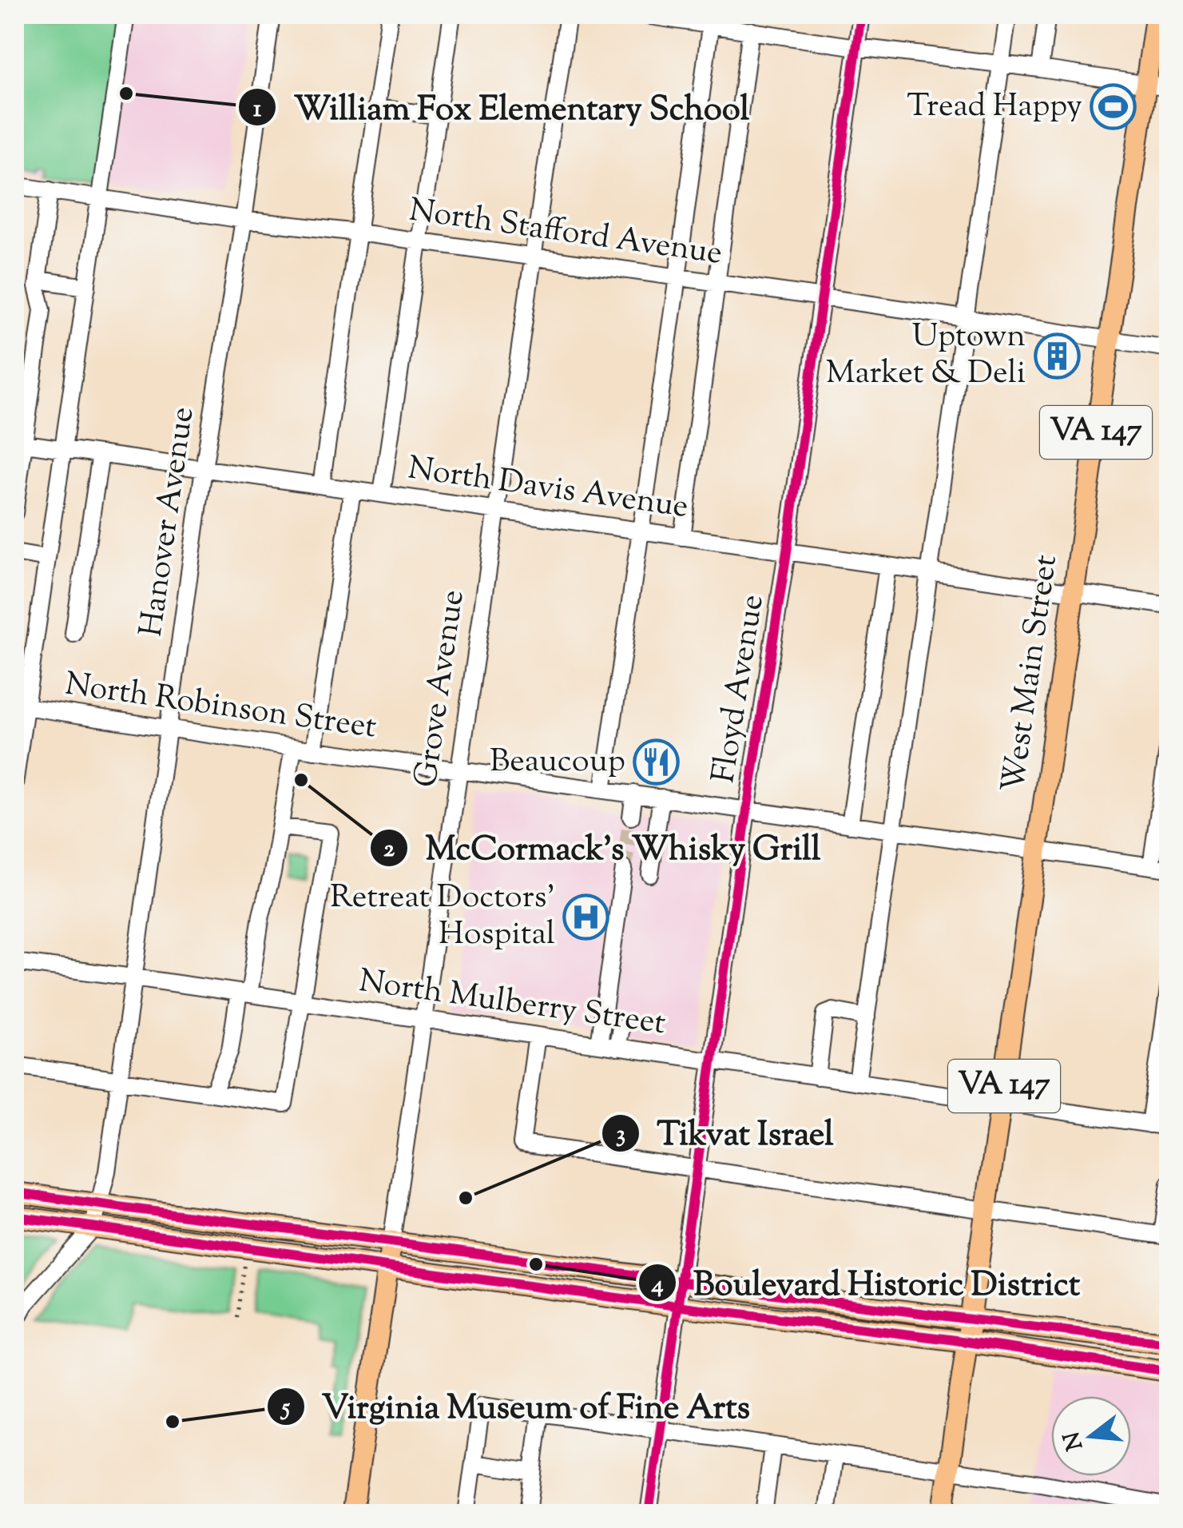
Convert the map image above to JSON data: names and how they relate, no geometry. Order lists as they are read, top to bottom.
{
  "streets": {
    "main road": ["VA 147", "West Main Street", "Grove Avenue"],
    "street": [
      "North Stafford Avenue",
      "North Davis Avenue",
      "Hanover Avenue",
      "Floyd Avenue",
      "North Robinson Street",
      "North Mulberry Street"
    ]
  },
  "crossings": [
    ["North Stafford Avenue", "Hanover Avenue"],
    ["North Stafford Avenue", "West Main Street"],
    ["North Stafford Avenue", "Grove Avenue"],
    ["North Stafford Avenue", "Floyd Avenue"],
    ["VA 147", "West Main Street"],
    ["North Davis Avenue", "Hanover Avenue"],
    ["North Davis Avenue", "West Main Street"],
    ["North Davis Avenue", "Grove Avenue"],
    ["North Davis Avenue", "Floyd Avenue"],
    ["Hanover Avenue", "North Robinson Street"],
    ["Hanover Avenue", "North Mulberry Street"],
    ["West Main Street", "North Robinson Street"],
    ["West Main Street", "North Mulberry Street"],
    ["Grove Avenue", "North Robinson Street"],
    ["Grove Avenue", "North Mulberry Street"],
    ["Floyd Avenue", "North Robinson Street"],
    ["Floyd Avenue", "North Mulberry Street"]
  ],
  "places": {
    "other": [
      "William Fox Elementary School",
      "McCormack's Whisky Grill",
      "Tikvat Israel",
      "Boulevard Historic District",
      "Virginia Museum of Fine Arts"
    ],
    "sports": ["Tread Happy"],
    "building": ["Uptown Market & Deli"],
    "restaurant": ["Beaucoup"],
    "hospital": ["Retreat Doctors' Hospital"]
  },
  "north": "left"
}
